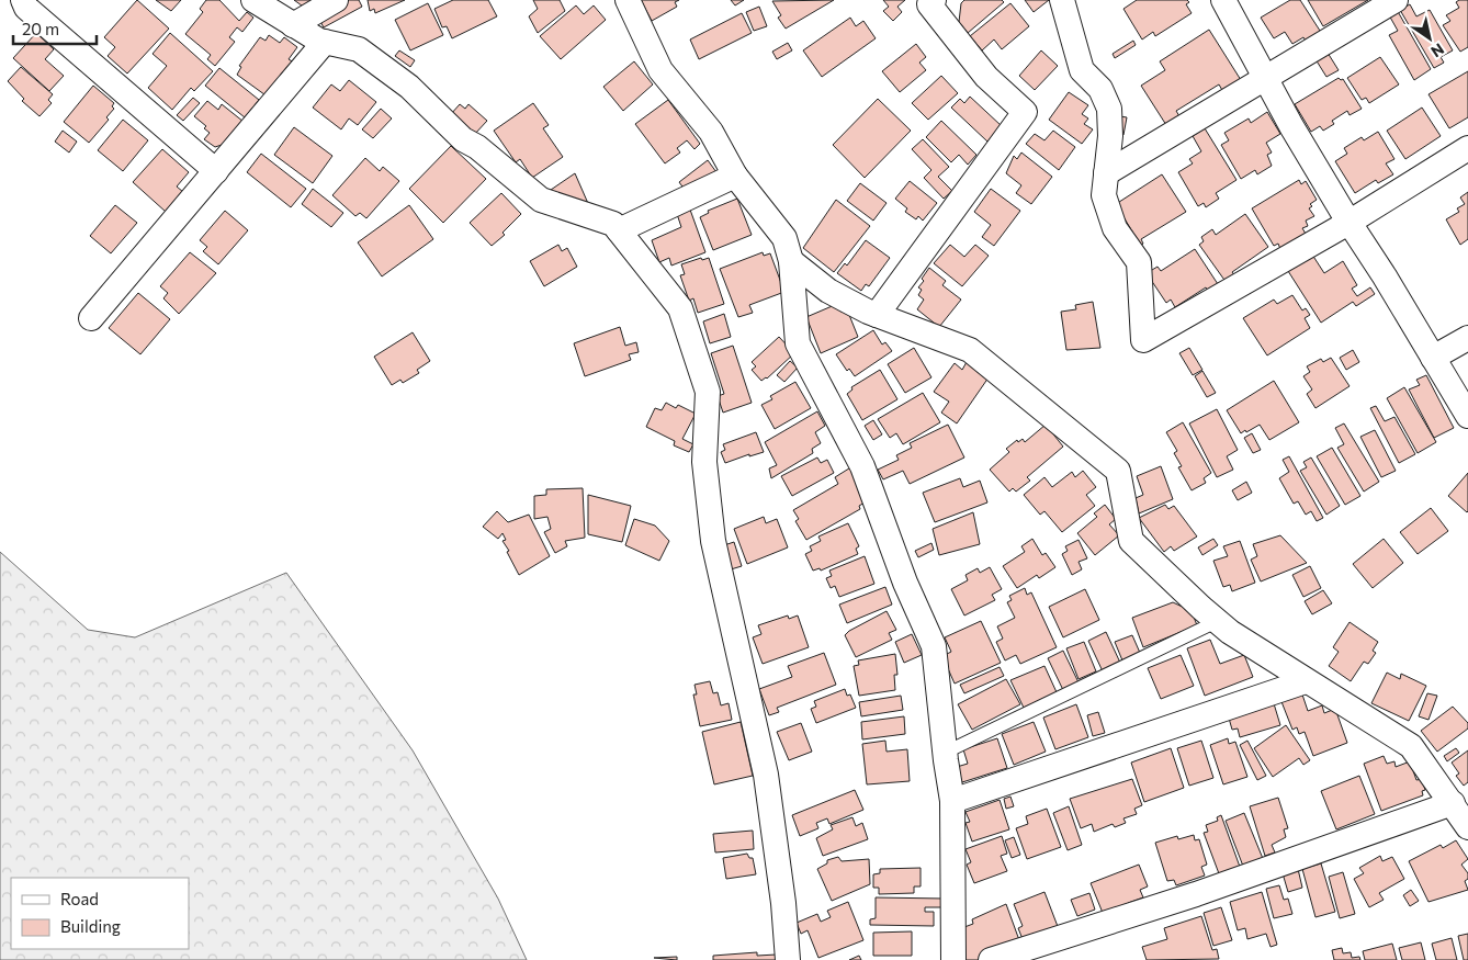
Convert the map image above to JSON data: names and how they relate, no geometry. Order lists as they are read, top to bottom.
{
  "legend": ["Road", "Building"],
  "scale_bar": "20 m",
  "north": "bottom right"
}
